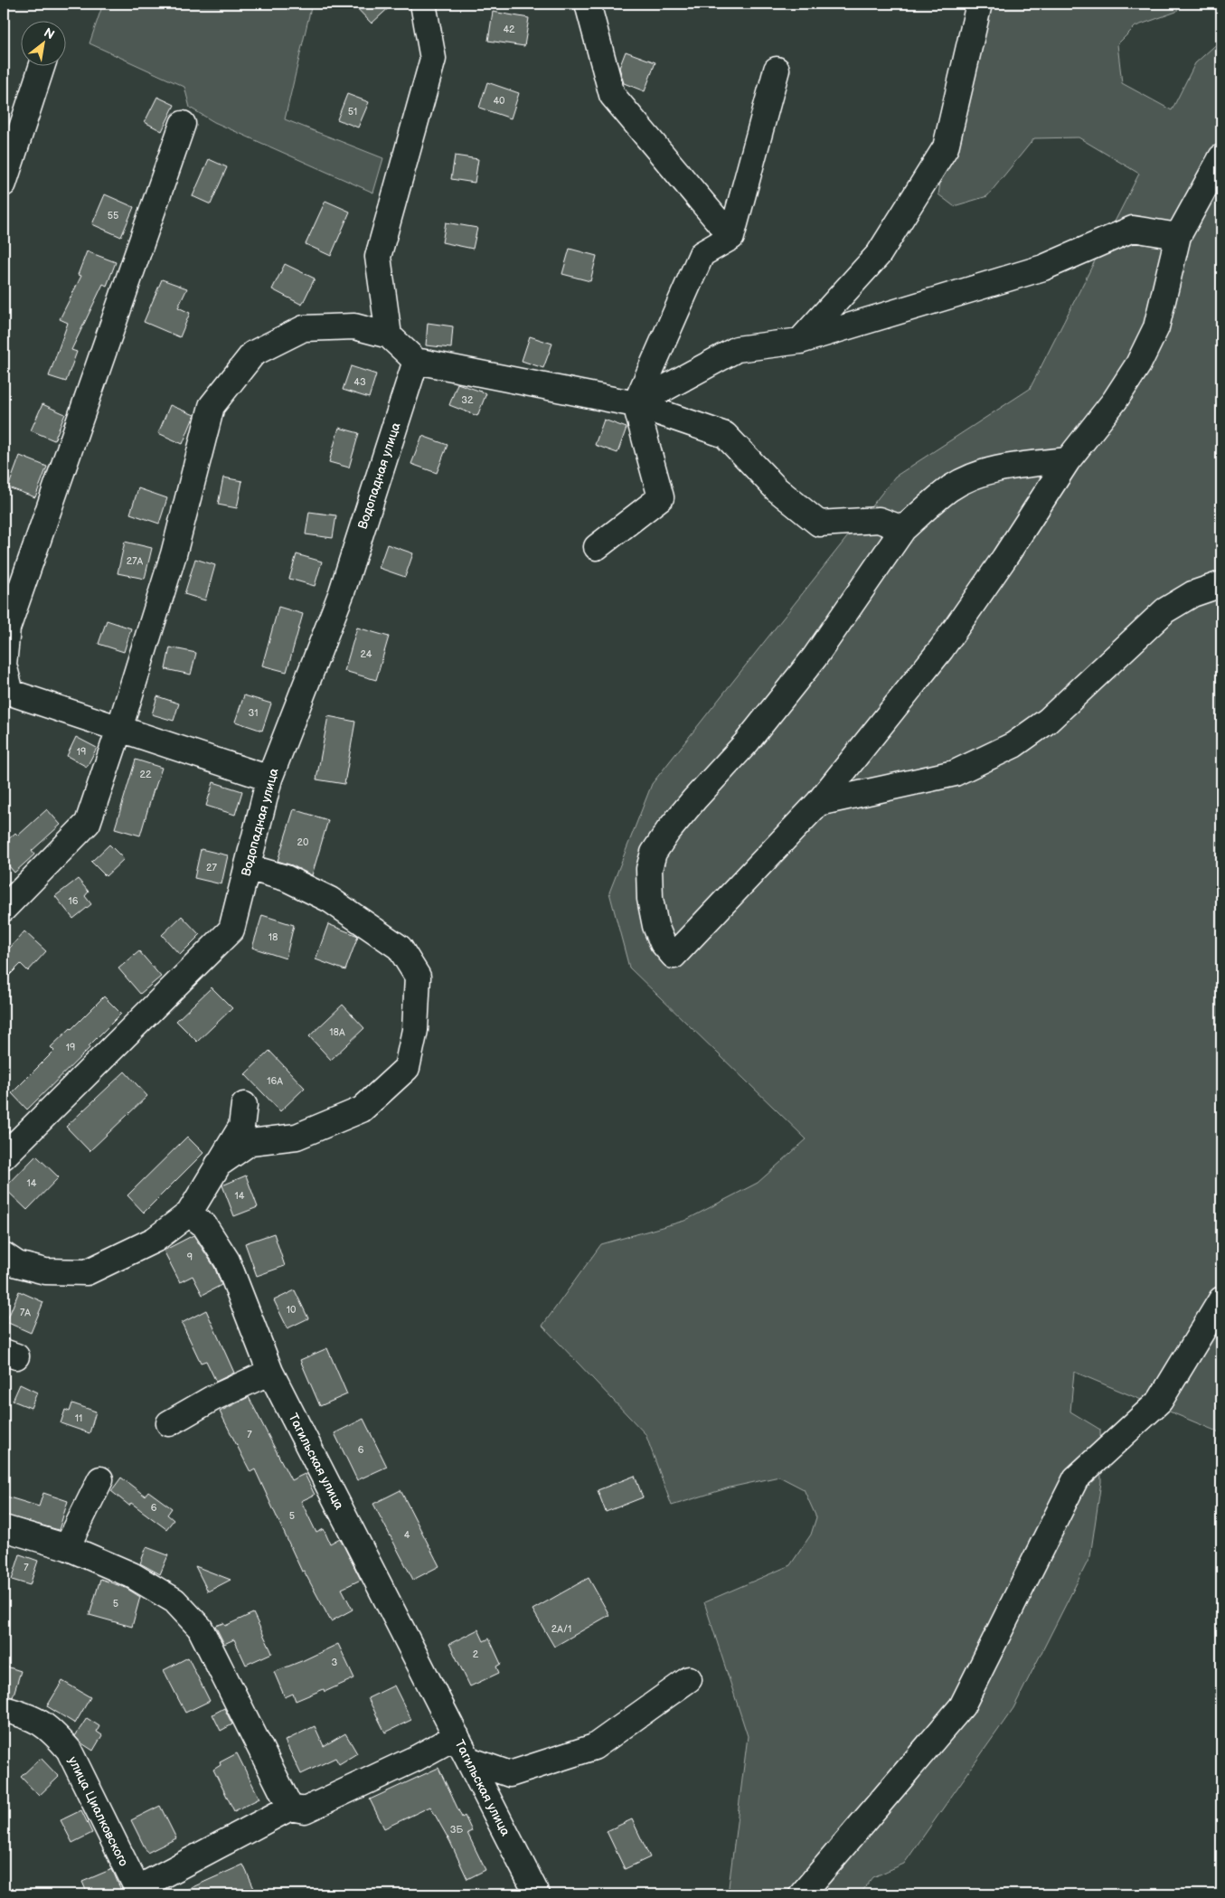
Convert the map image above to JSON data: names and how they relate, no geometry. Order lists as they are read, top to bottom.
{
  "streets": {
    "street": ["Водопадная улица", "Тагильская улица", "улица Циалковского"]
  },
  "house_numbers": [
    "42",
    "40",
    "51",
    "55",
    "43",
    "32",
    "27А",
    "24",
    "31",
    "19",
    "22",
    "20",
    "27",
    "16",
    "18",
    "18А",
    "19",
    "16А",
    "14",
    "14",
    "9",
    "10",
    "7А",
    "11",
    "7",
    "6",
    "6",
    "5",
    "4",
    "7",
    "5",
    "2А/1",
    "2",
    "3",
    "3Б"
  ],
  "north": "top right"
}
